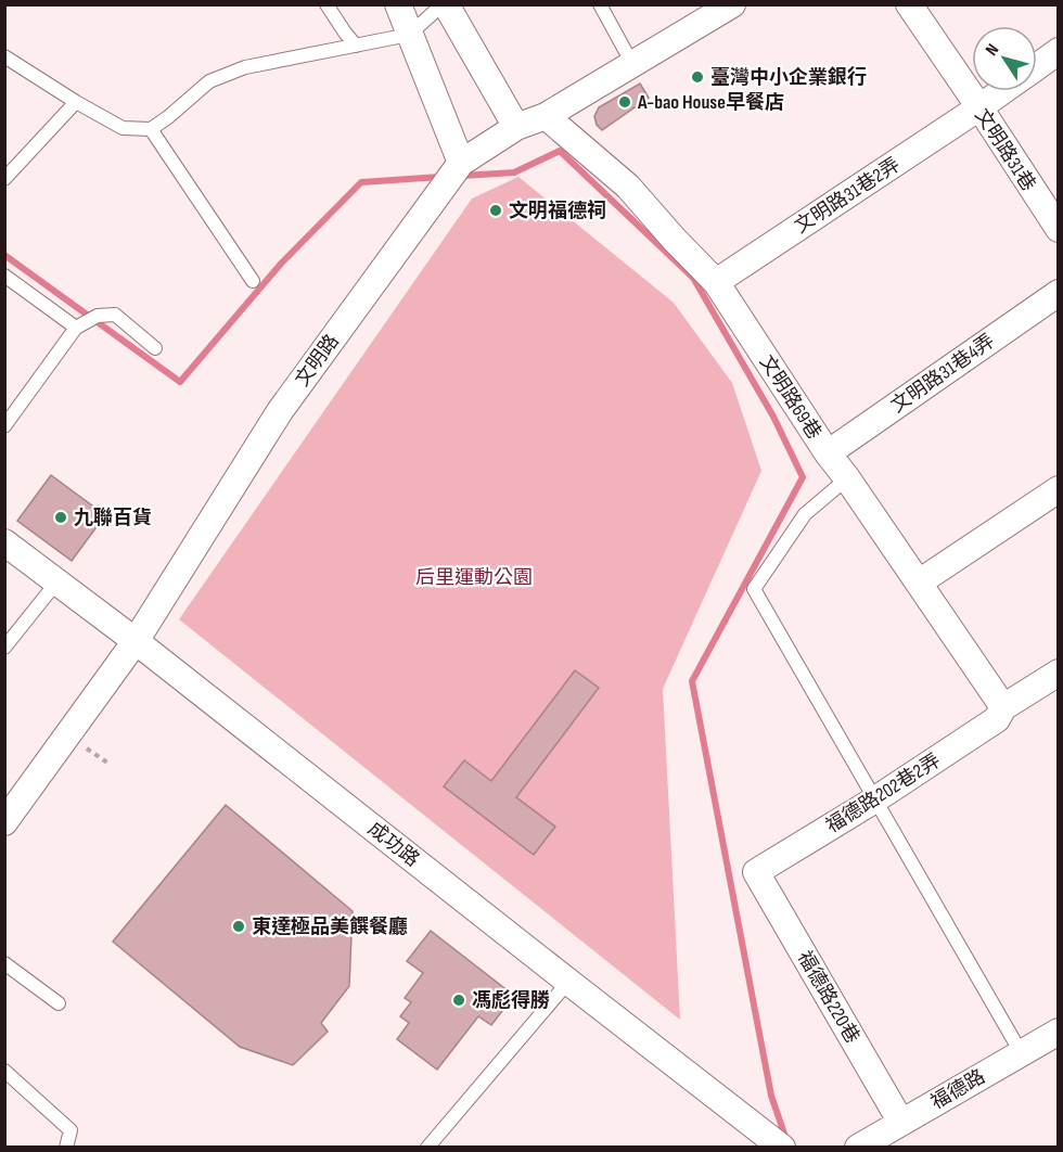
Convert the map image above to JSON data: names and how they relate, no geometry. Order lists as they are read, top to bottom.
{
  "streets": {
    "street": [
      "文明路31巷",
      "文明路31巷2弄",
      "文明路",
      "文明路31巷4弄",
      "文明路69巷",
      "福德路202巷2弄",
      "成功路",
      "福德路220巷",
      "福德路"
    ]
  },
  "crossings": [
    ["文明路31巷", "文明路31巷2弄"],
    ["文明路31巷2弄", "文明路69巷"],
    ["文明路", "文明路69巷"],
    ["文明路", "成功路"],
    ["文明路31巷4弄", "文明路69巷"],
    ["文明路69巷", "福德路202巷2弄"],
    ["福德路202巷2弄", "福德路220巷"],
    ["福德路220巷", "福德路"]
  ],
  "parks": ["后里運動公園"],
  "places": [
    "臺灣中小企業銀行",
    "A-bao House早餐店",
    "文明福德祠",
    "九聯百貨",
    "東達極品美饌餐廳",
    "馮彪得勝"
  ],
  "north": "top left"
}
